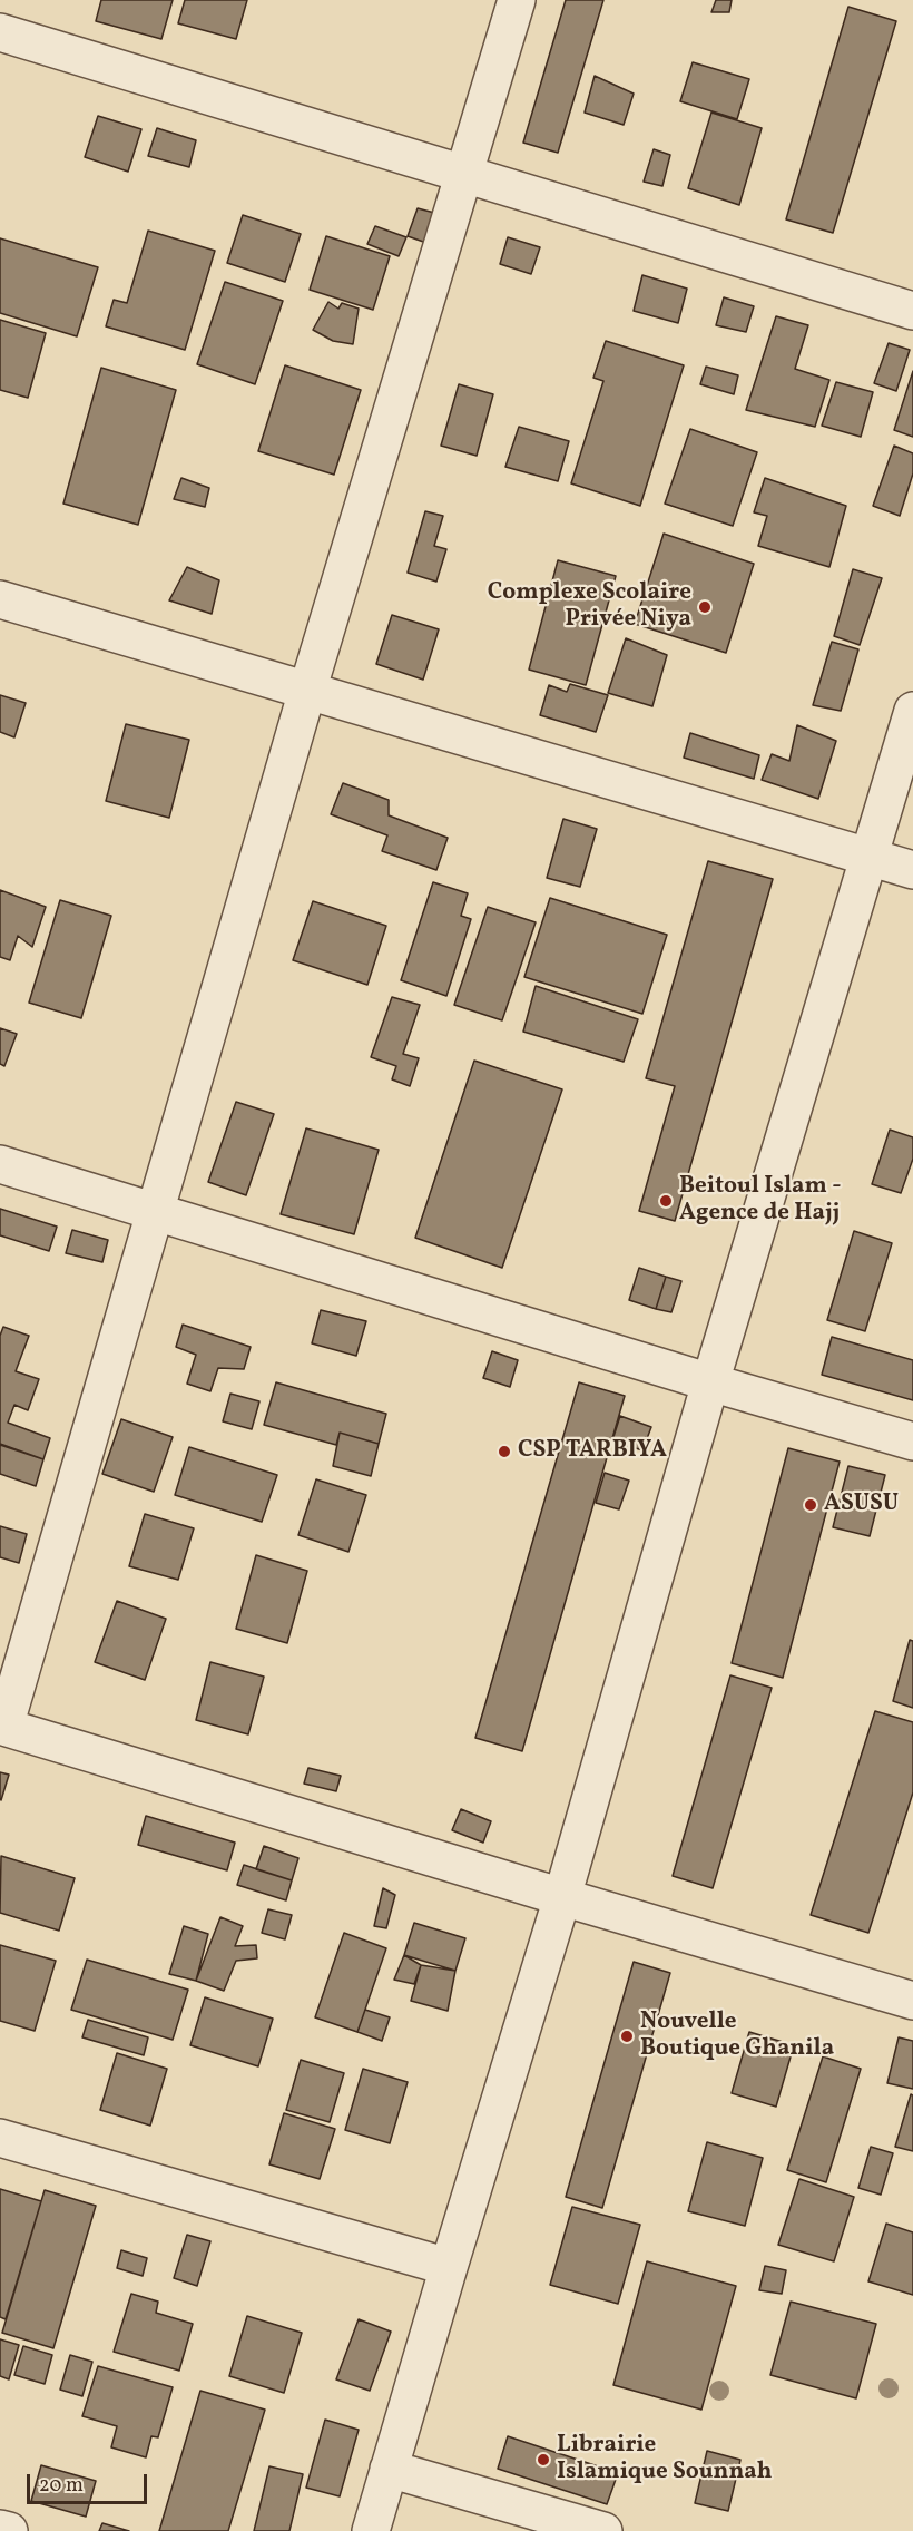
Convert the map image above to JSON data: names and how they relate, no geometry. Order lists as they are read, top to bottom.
{
  "places": [
    "Complexe Scolaire Privée Niya",
    "Beitoul Islam - Agence de Hajj",
    "CSP TARBIYA",
    "ASUSU",
    "Nouvelle Boutique Ghanila",
    "Librairie Islamique Sounnah"
  ],
  "scale_bar": "20 m"
}
